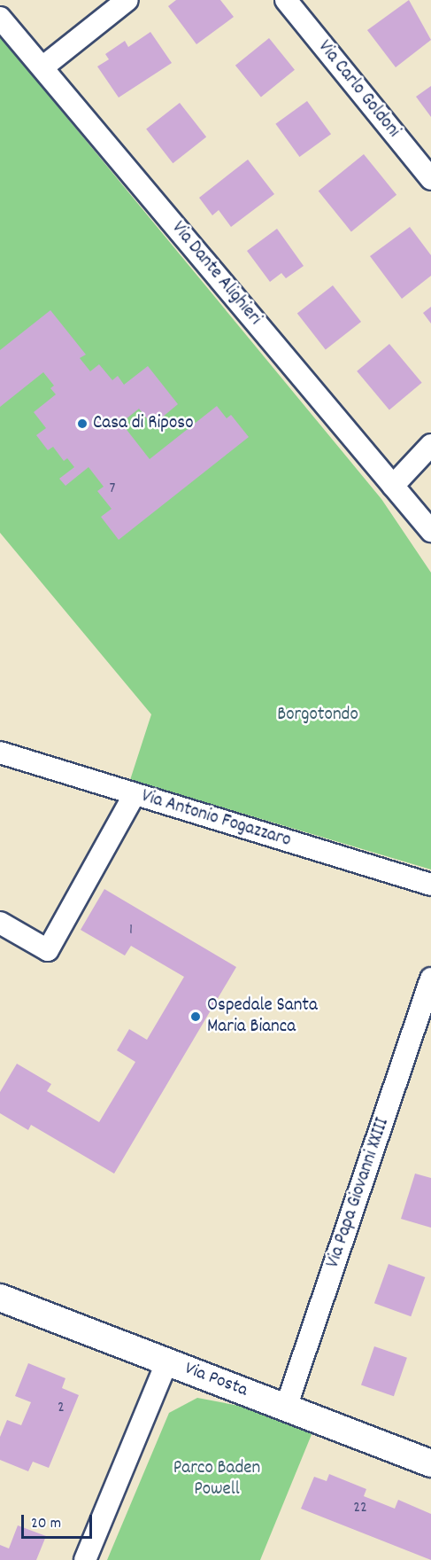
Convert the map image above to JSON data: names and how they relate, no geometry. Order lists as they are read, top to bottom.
{
  "streets": {
    "street": [
      "Via Carlo Goldoni",
      "Via Dante Alighieri",
      "Via Antonio Fogazzaro",
      "Via Papa Giovanni XXIII",
      "Via Posta"
    ]
  },
  "crossings": [
    ["Via Papa Giovanni XXIII", "Via Posta"]
  ],
  "parks": ["Borgotondo", "Parco Baden Powell"],
  "places": ["Casa di Riposo", "Ospedale Santa Maria Bianca"],
  "house_numbers": [
    "7",
    "1",
    "2",
    "22"
  ],
  "scale_bar": "20 m"
}
